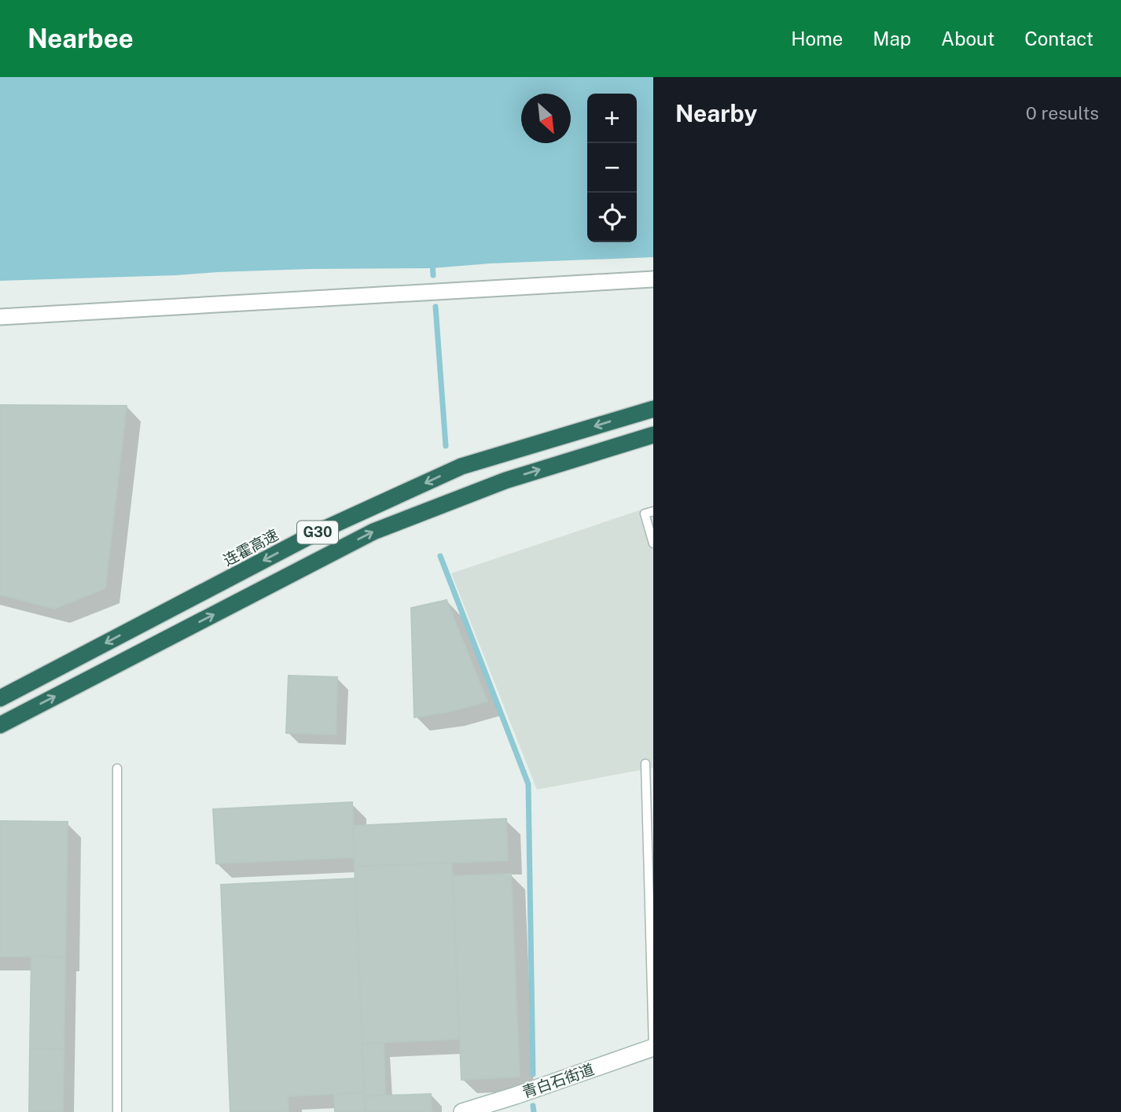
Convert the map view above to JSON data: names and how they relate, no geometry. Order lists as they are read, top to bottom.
{
  "streets": {
    "highway": ["G30", "连霍高速"],
    "street": ["青白石街道"]
  },
  "north": "bottom right",
  "page": {
    "header": "Nearbee",
    "nav": [
      "Home",
      "Map",
      "About",
      "Contact"
    ],
    "heading": ["Nearby", "0 results"],
    "map_buttons": ["+", "−"]
  }
}
